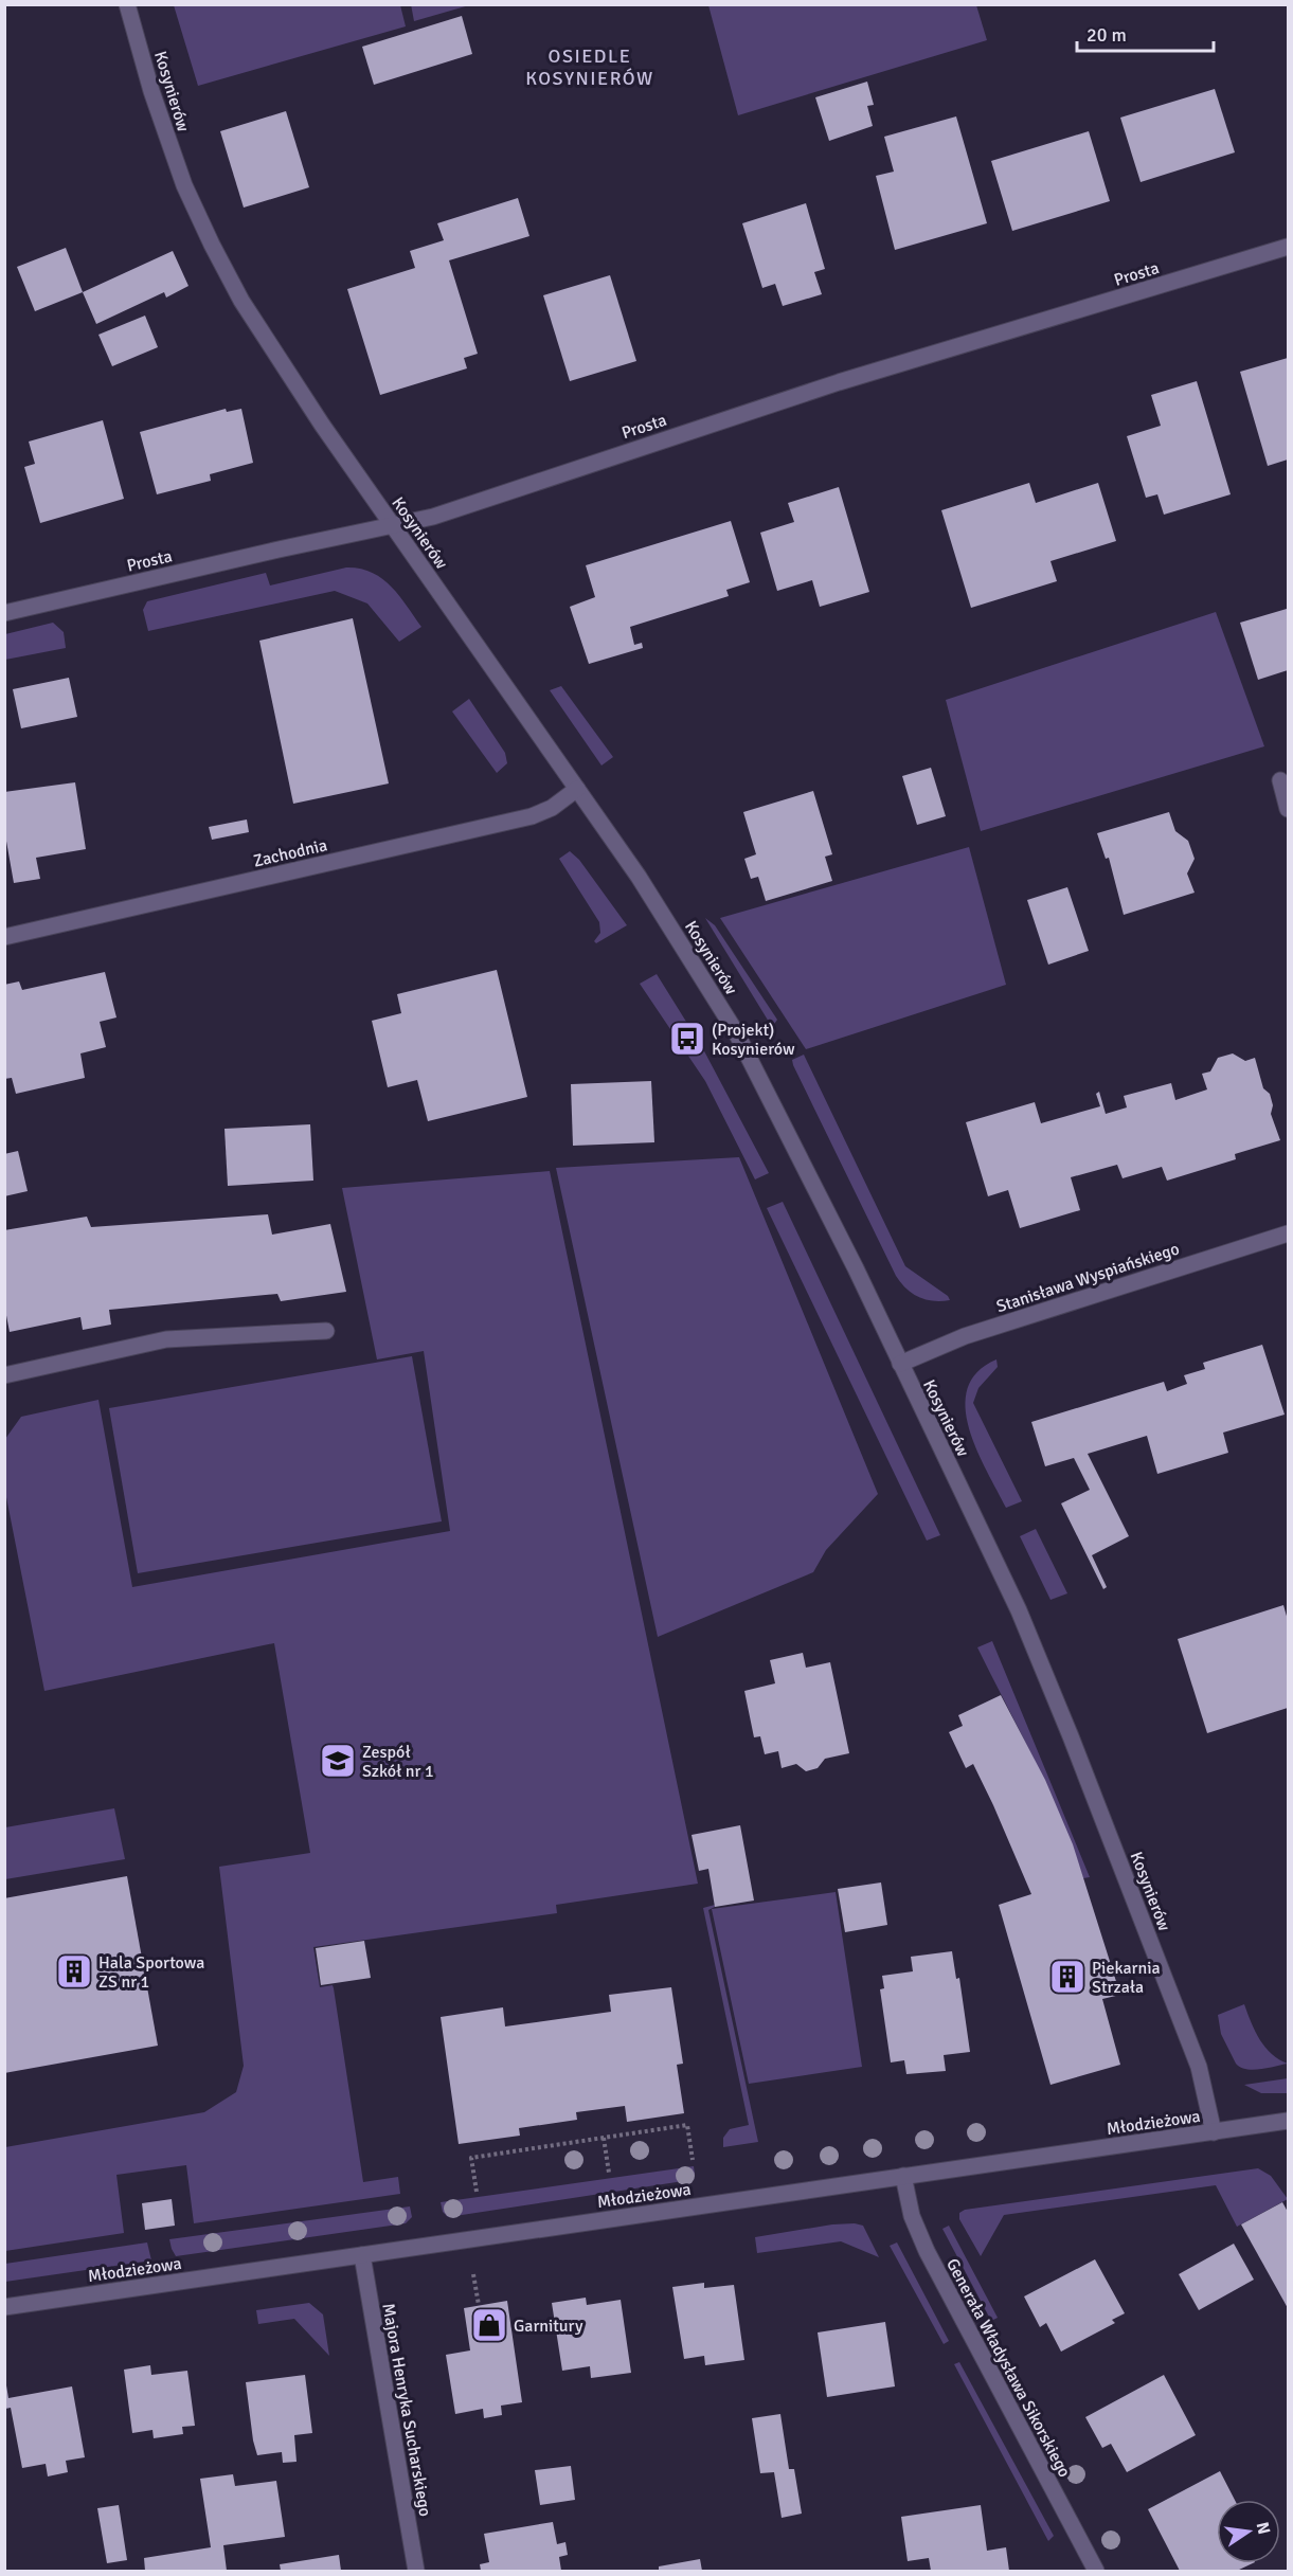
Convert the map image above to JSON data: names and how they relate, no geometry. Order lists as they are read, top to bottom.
{
  "streets": {
    "street": [
      "Kosynierów",
      "Prosta",
      "Zachodnia",
      "Stanisława Wyspiańskiego",
      "Młodzieżowa",
      "Generała Władysława Sikorskiego",
      "Majora Henryka Sucharskiego"
    ]
  },
  "crossings": [
    ["Kosynierów", "Prosta"],
    ["Kosynierów", "Zachodnia"],
    ["Kosynierów", "Stanisława Wyspiańskiego"],
    ["Kosynierów", "Młodzieżowa"],
    ["Młodzieżowa", "Generała Władysława Sikorskiego"],
    ["Młodzieżowa", "Majora Henryka Sucharskiego"]
  ],
  "districts": ["OSIEDLE KOSYNIERÓW"],
  "places": {
    "bus stop": ["(Projekt) Kosynierów"],
    "school or university": ["Zespół Szkół nr 1"],
    "building": ["Hala Sportowa ZS nr 1", "Piekarnia Strzała"],
    "shop": ["Garnitury"]
  },
  "scale_bar": "20 m",
  "north": "right"
}
